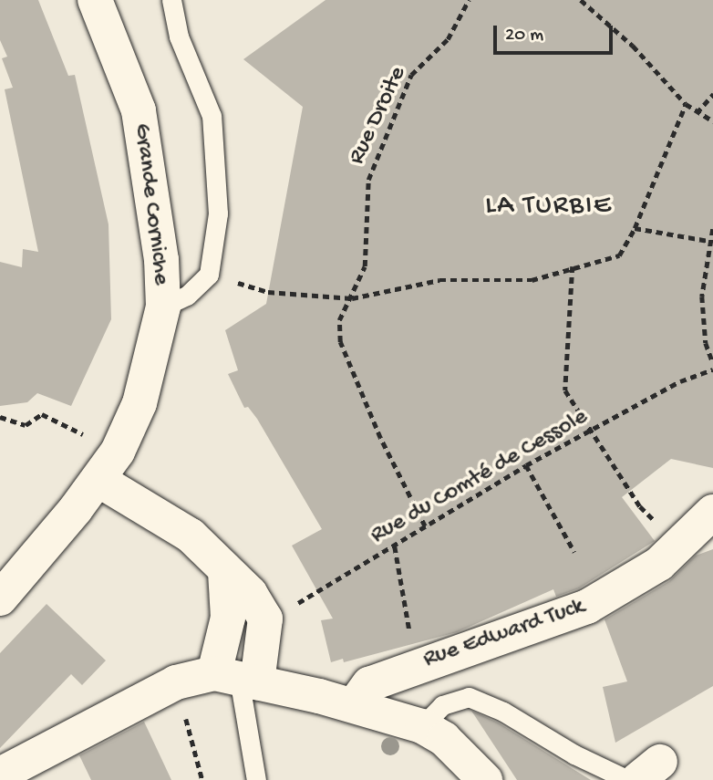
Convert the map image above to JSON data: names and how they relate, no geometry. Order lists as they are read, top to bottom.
{
  "streets": {
    "street": ["Grande Corniche", "Rue Edward Tuck"],
    "path": ["Rue Droite", "Rue du Comté de Cessole"]
  },
  "crossings": [
    ["Rue Droite", "Rue du Comté de Cessole"]
  ],
  "districts": ["LA TURBIE"],
  "scale_bar": "20 m"
}
